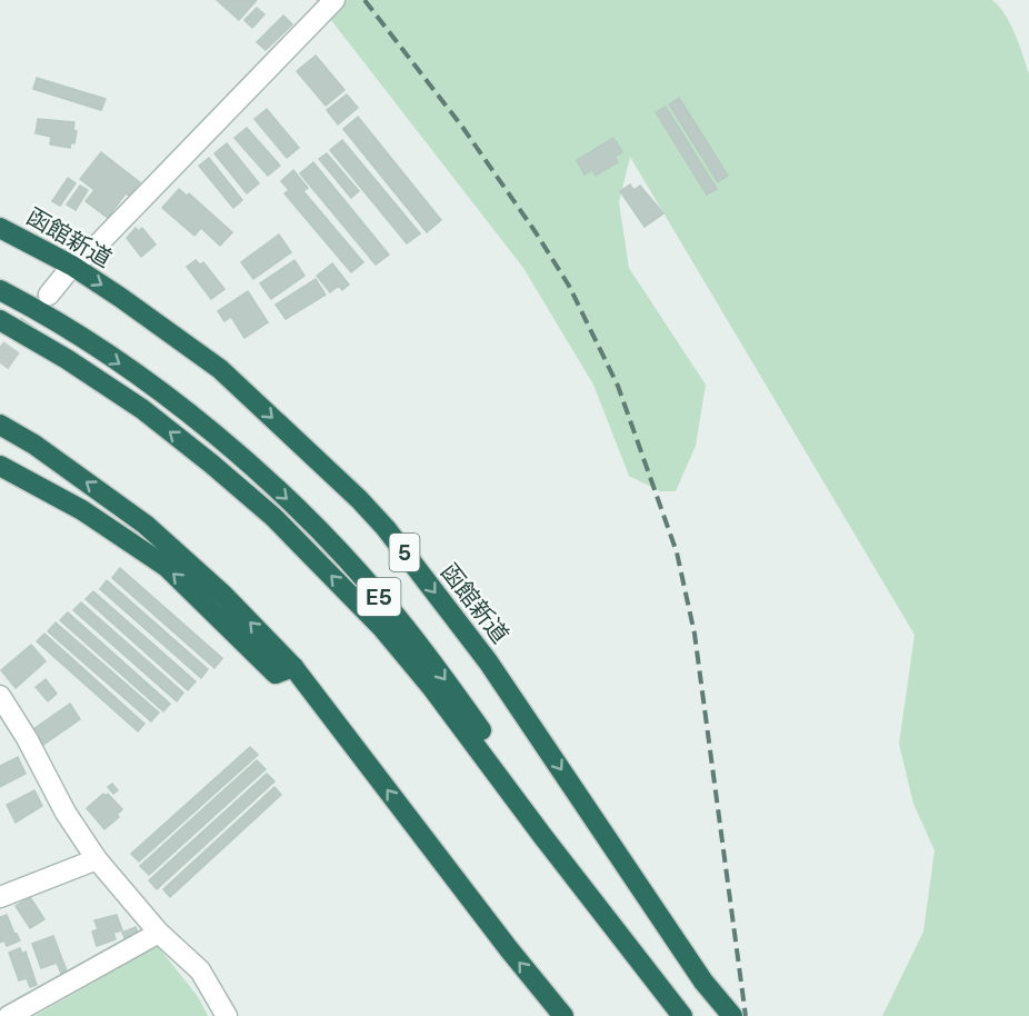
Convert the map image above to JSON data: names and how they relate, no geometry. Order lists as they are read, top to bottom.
{
  "streets": {
    "highway": ["函館新道", "5", "E5"]
  }
}
